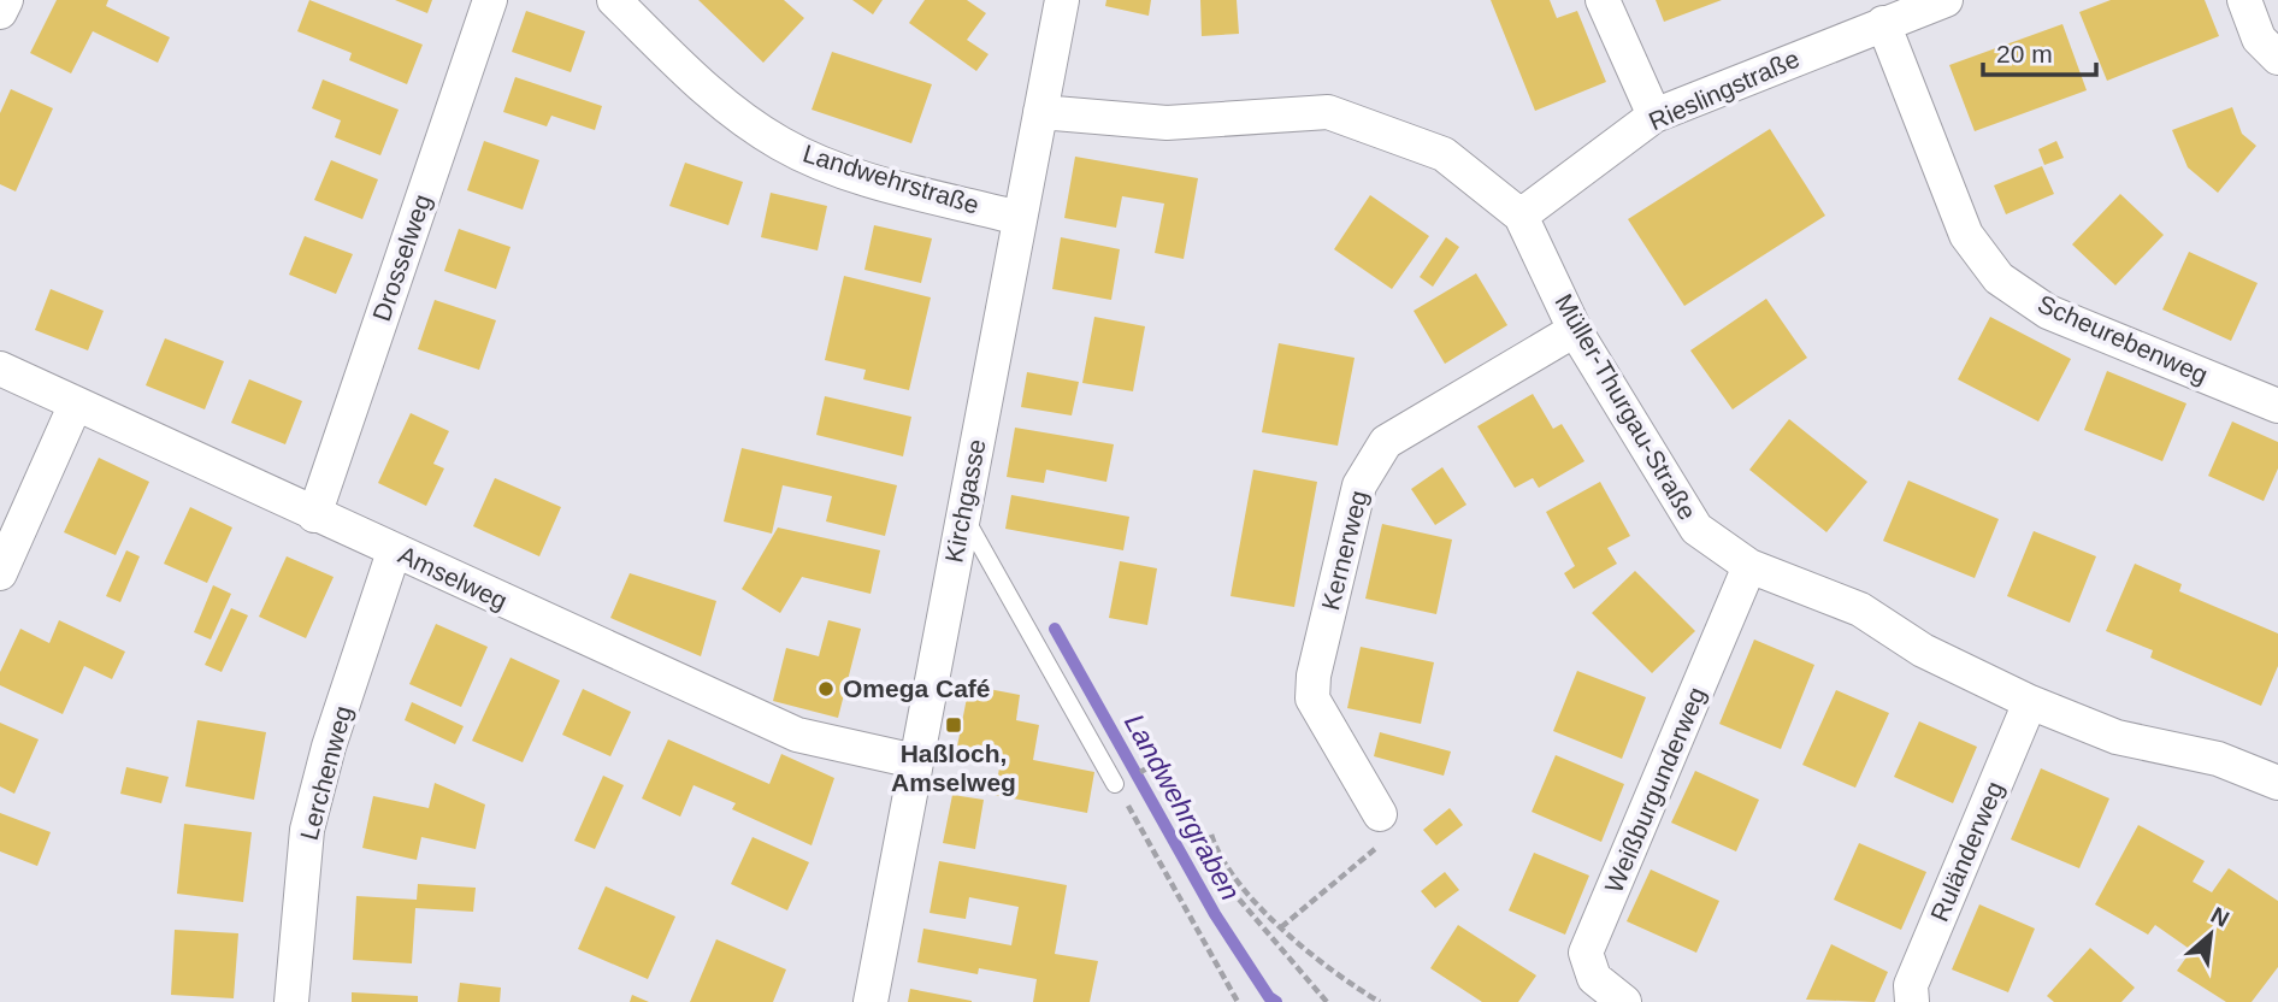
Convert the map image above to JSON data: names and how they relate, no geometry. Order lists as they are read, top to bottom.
{
  "streets": {
    "street": [
      "Rieslingstraße",
      "Landwehrstraße",
      "Drosselweg",
      "Scheurebenweg",
      "Müller-Thurgau-Straße",
      "Kirchgasse",
      "Kernerweg",
      "Amselweg",
      "Lerchenweg",
      "Weißburgunderweg",
      "Ruländerweg"
    ]
  },
  "crossings": [
    ["Rieslingstraße", "Scheurebenweg"],
    ["Rieslingstraße", "Müller-Thurgau-Straße"],
    ["Landwehrstraße", "Kirchgasse"],
    ["Drosselweg", "Amselweg"],
    ["Müller-Thurgau-Straße", "Kirchgasse"],
    ["Müller-Thurgau-Straße", "Kernerweg"],
    ["Müller-Thurgau-Straße", "Weißburgunderweg"],
    ["Müller-Thurgau-Straße", "Ruländerweg"],
    ["Kirchgasse", "Amselweg"],
    ["Amselweg", "Lerchenweg"]
  ],
  "water": ["Landwehrgraben"],
  "places": {
    "other": ["Omega Café"],
    "transit": ["Haßloch, Amselweg"]
  },
  "scale_bar": "20 m",
  "north": "top right"
}
